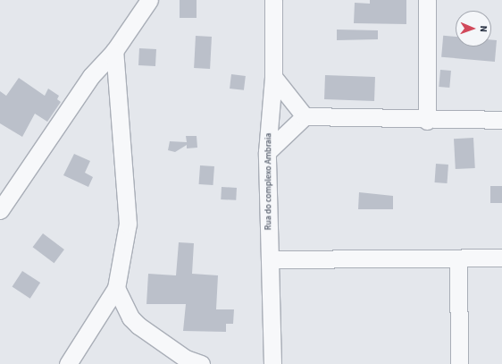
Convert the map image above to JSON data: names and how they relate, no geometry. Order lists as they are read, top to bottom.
{
  "streets": {
    "street": ["Rua do complexo Ambraia"]
  },
  "north": "right"
}
